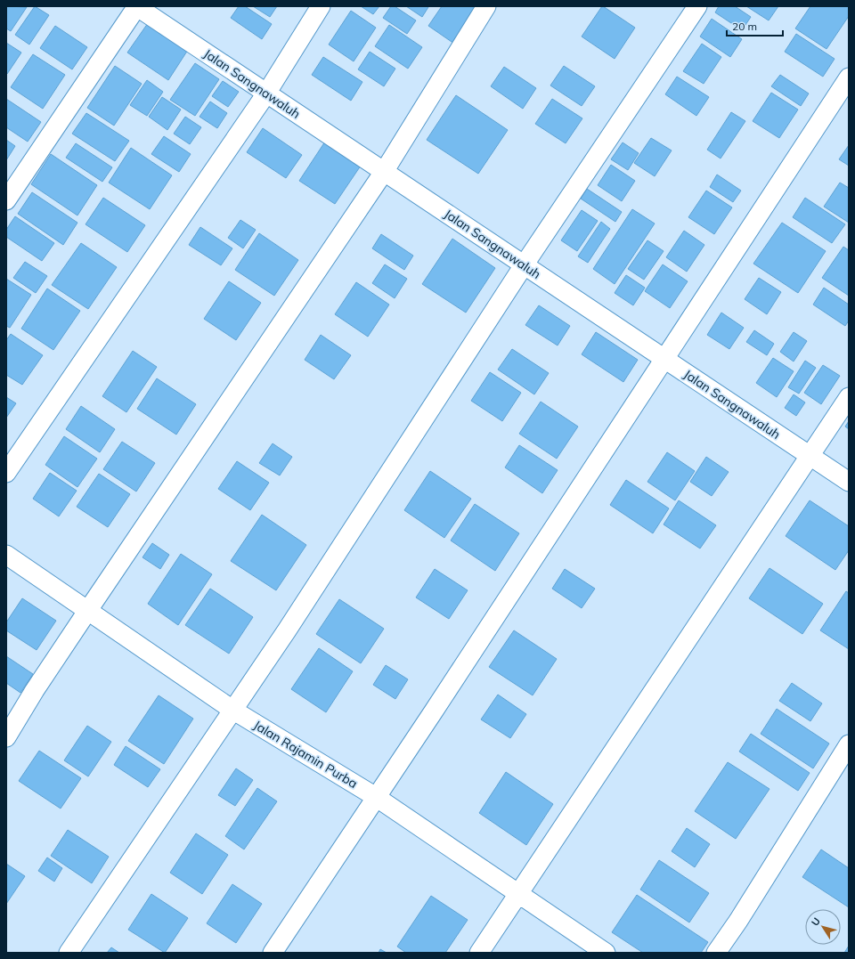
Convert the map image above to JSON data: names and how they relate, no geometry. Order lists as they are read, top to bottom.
{
  "streets": {
    "street": ["Jalan Sangnawaluh", "Jalan Rajamin Purba"]
  },
  "scale_bar": "20 m",
  "north": "top left"
}
